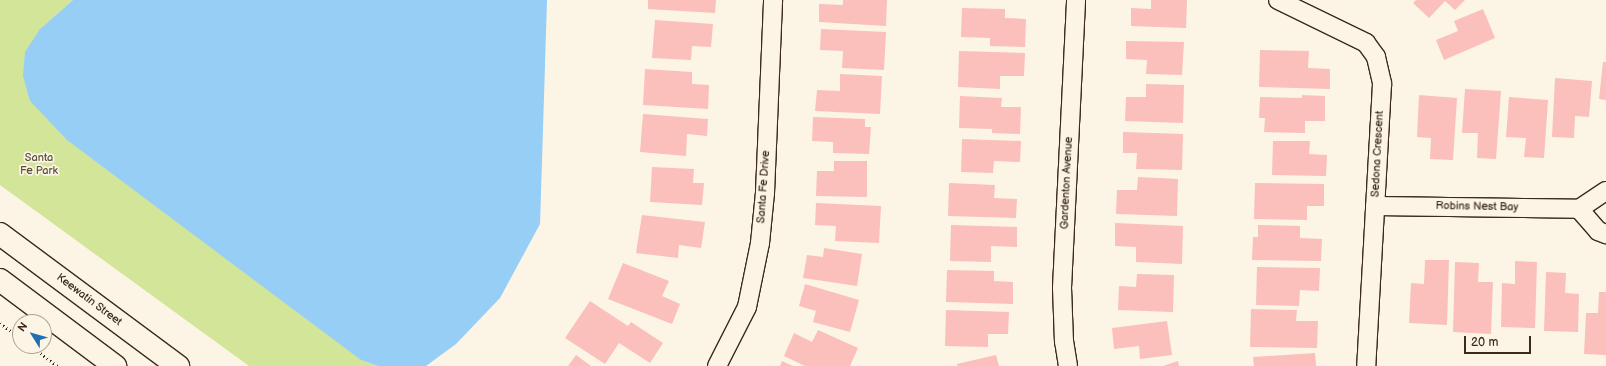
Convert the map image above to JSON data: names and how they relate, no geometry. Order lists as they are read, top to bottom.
{
  "streets": {
    "street": [
      "Sedona Crescent",
      "Gardenton Avenue",
      "Santa Fe Drive",
      "Robins Nest Bay",
      "Keewatin Street"
    ]
  },
  "crossings": [
    ["Sedona Crescent", "Robins Nest Bay"]
  ],
  "parks": ["Santa Fe Park"],
  "scale_bar": "20 m",
  "north": "top left"
}
